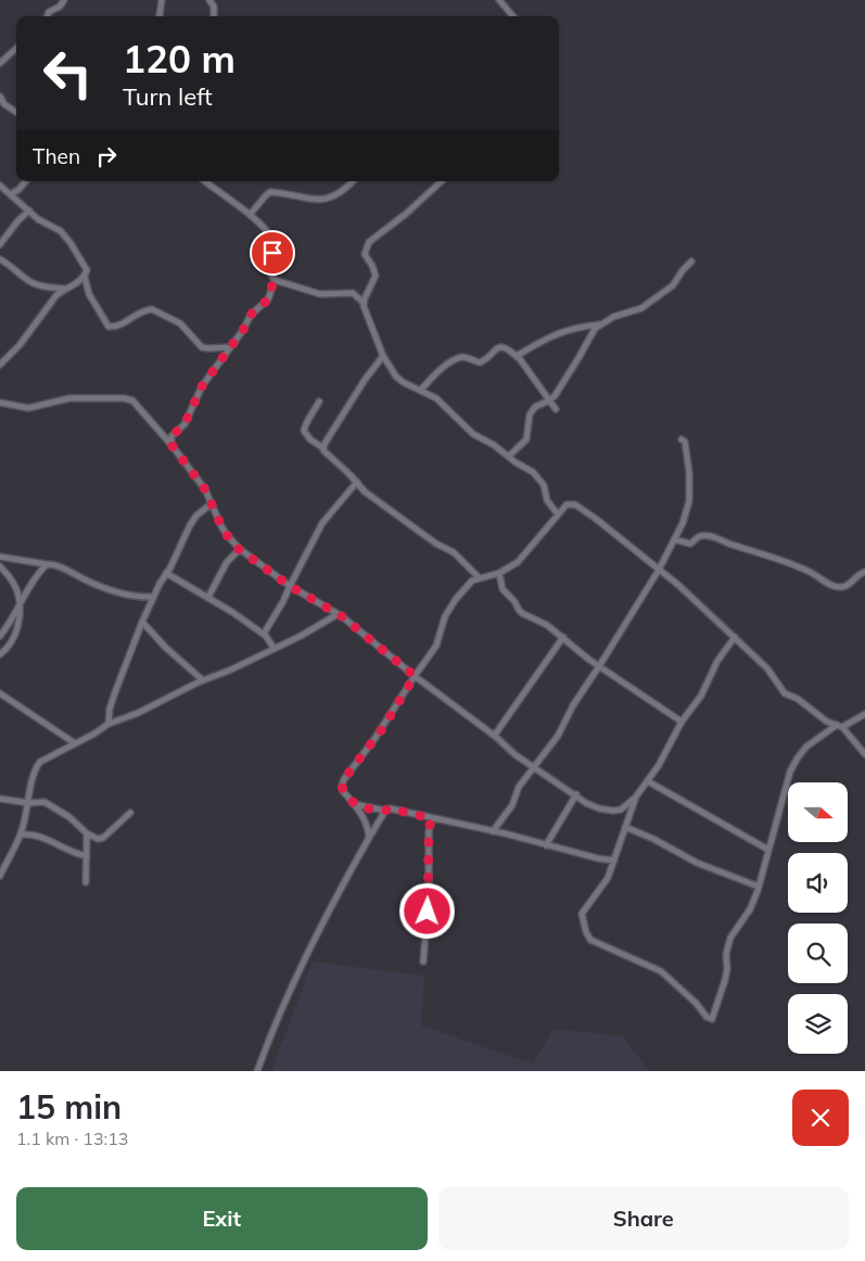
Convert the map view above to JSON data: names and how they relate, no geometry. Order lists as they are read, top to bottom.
{
  "north": "right",
  "page": {
    "turn": ["120 m", "Turn left"],
    "then": "Then",
    "heading": ["15 min", "1.1 km · 13:13"],
    "buttons": ["Exit", "Share"]
  }
}
